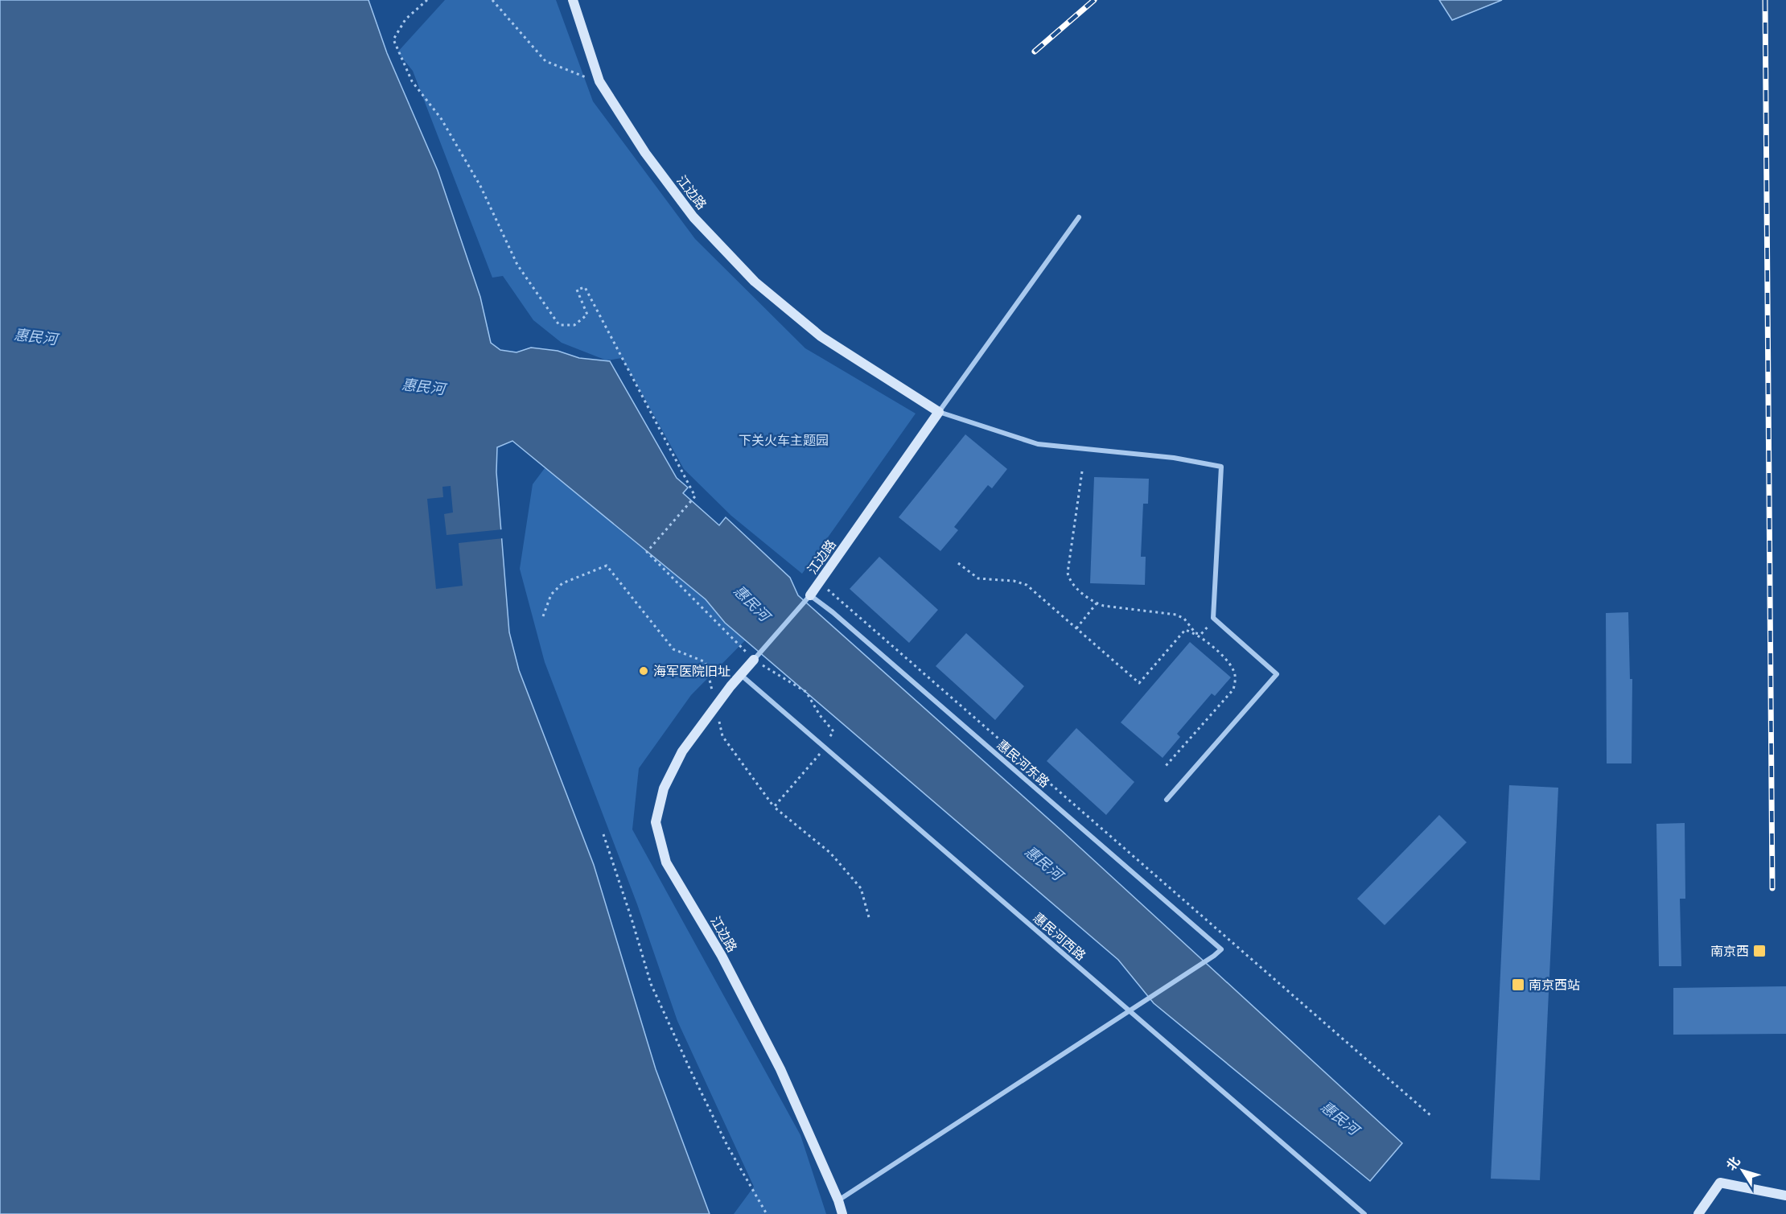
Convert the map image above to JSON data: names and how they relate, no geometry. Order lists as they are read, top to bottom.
{
  "streets": {
    "street": ["江边路", "惠民河东路", "惠民河西路"]
  },
  "crossings": [
    ["江边路", "惠民河东路"],
    ["惠民河东路", "惠民河西路"]
  ],
  "water": ["惠民河"],
  "parks": ["下关火车主题园"],
  "places": {
    "other": ["海军医院旧址"],
    "transit": ["南京西", "南京西站"]
  },
  "north": "top left"
}
